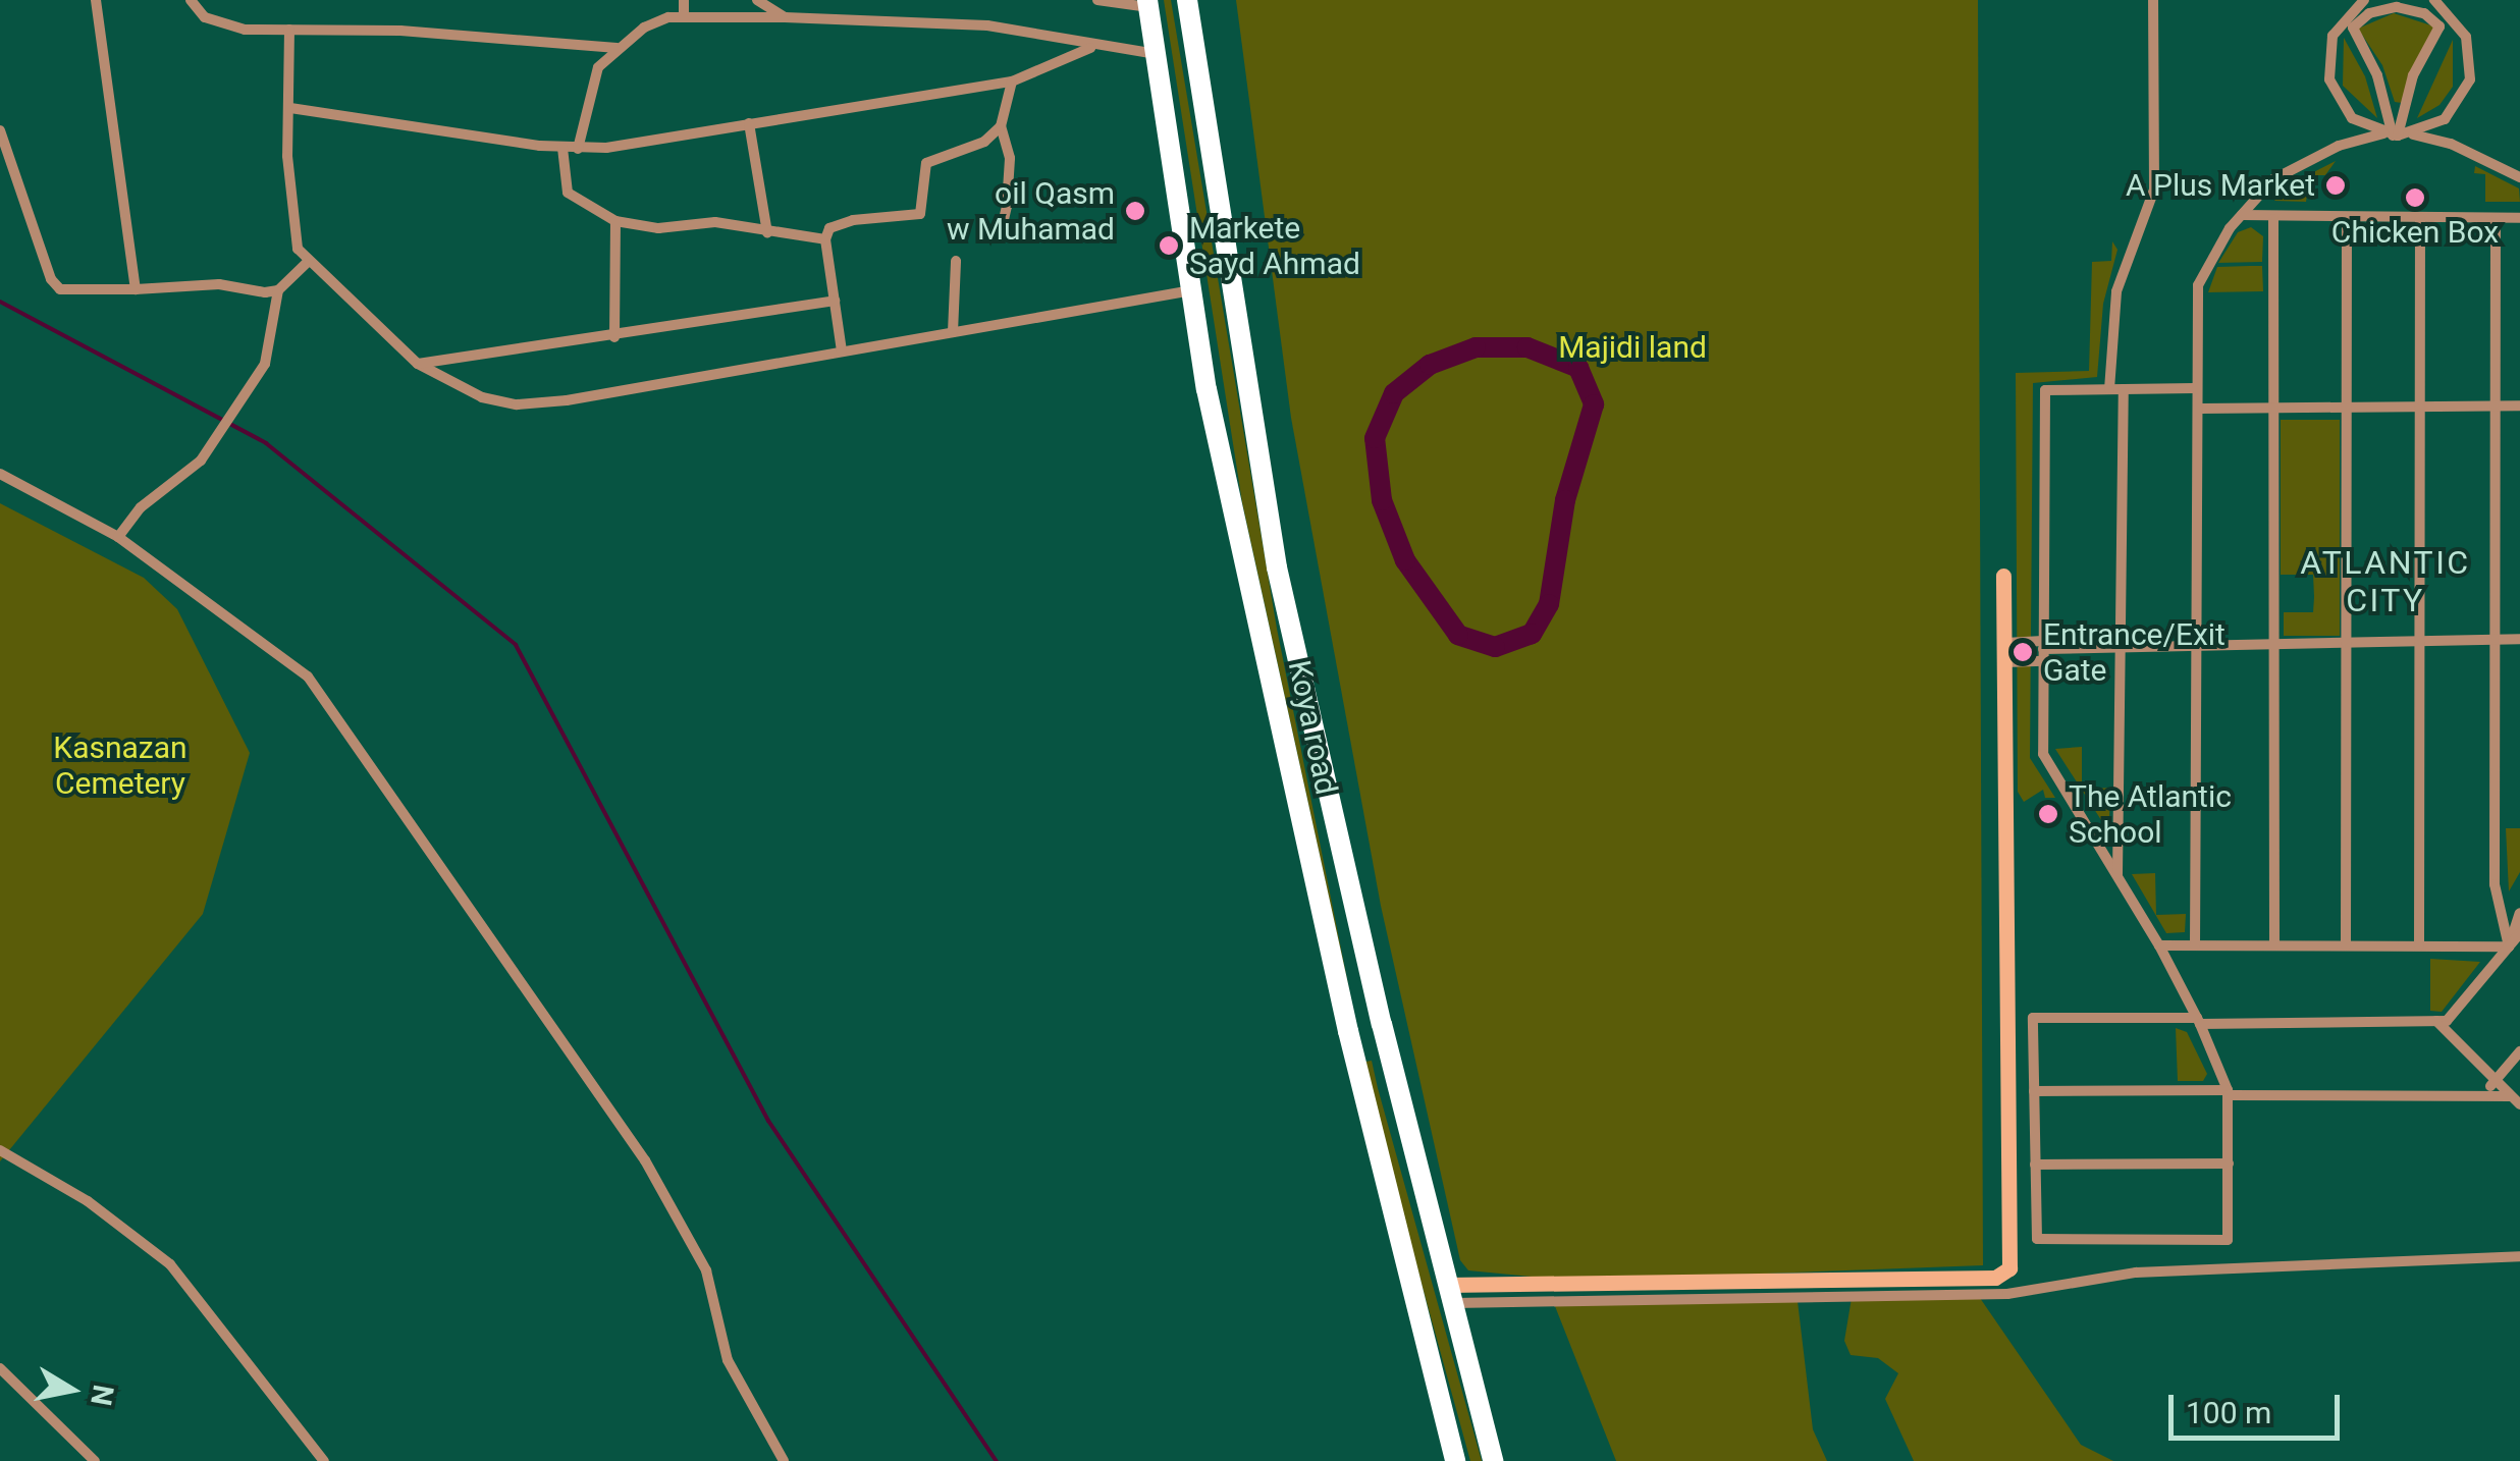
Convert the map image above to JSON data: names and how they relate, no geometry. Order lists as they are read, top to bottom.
{
  "streets": {
    "highway": ["Koya road"]
  },
  "districts": ["ATLANTIC CITY"],
  "parks": ["Majidi land", "Kasnazan Cemetery"],
  "places": [
    "A Plus Market",
    "Chicken Box",
    "oil Qasm w Muhamad",
    "Markete Sayd Ahmad",
    "Entrance/Exit Gate",
    "The Atlantic School"
  ],
  "scale_bar": "100 m",
  "north": "right"
}
